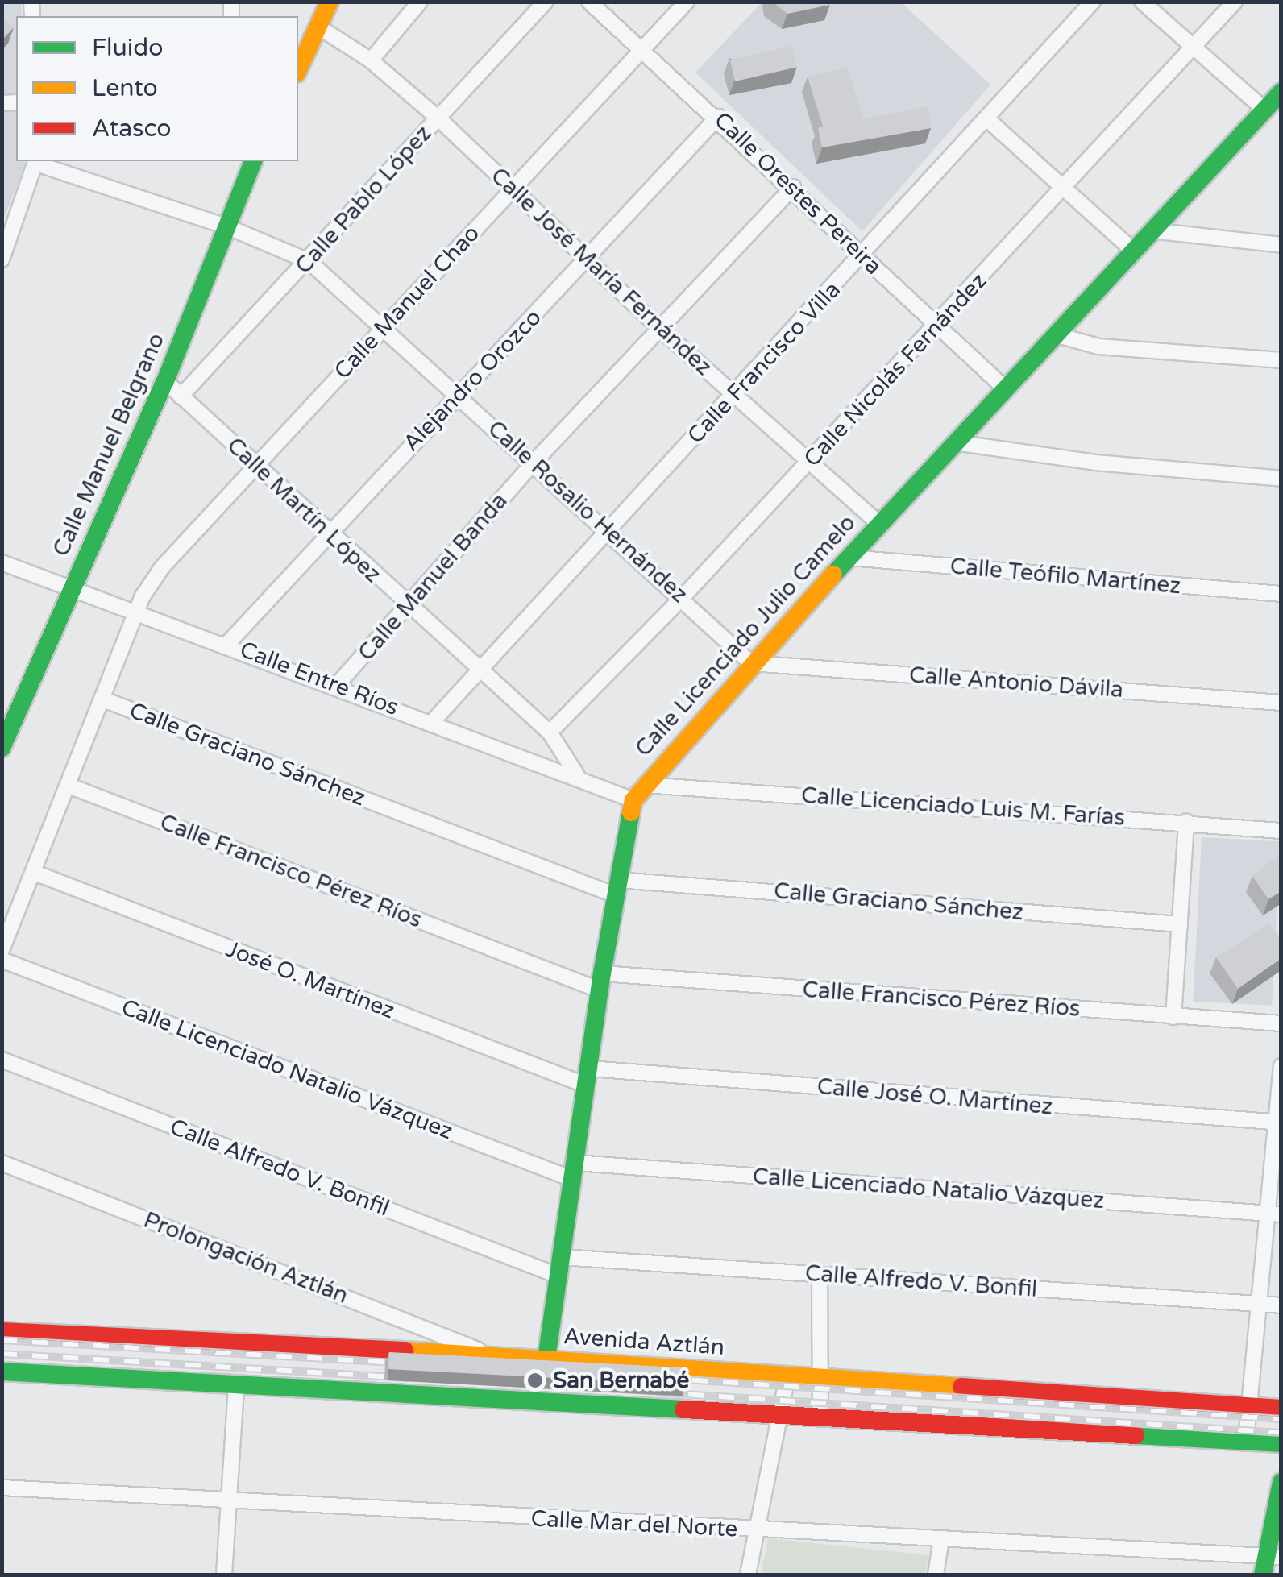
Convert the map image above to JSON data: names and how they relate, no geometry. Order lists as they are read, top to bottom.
{
  "streets": {
    "main road": ["Calle Manuel Belgrano", "Calle Licenciado Julio Camelo", "Avenida Aztlán"],
    "street": [
      "Calle Orestes Pereira",
      "Calle Pablo López",
      "Calle José María Fernández",
      "Calle Manuel Chao",
      "Calle Francisco Villa",
      "Calle Nicolás Fernández",
      "Alejandro Orozco",
      "Calle Martín López",
      "Calle Rosalio Hernández",
      "Calle Teófilo Martínez",
      "Calle Manuel Banda",
      "Calle Entre Ríos",
      "Calle Antonio Dávila",
      "Calle Graciano Sánchez",
      "Calle Licenciado Luis M. Farías",
      "Calle Francisco Pérez Ríos",
      "José O. Martínez",
      "Calle Licenciado Natalio Vázquez",
      "Calle José O. Martínez",
      "Calle Alfredo V. Bonfil",
      "Prolongación Aztlán",
      "Calle Mar del Norte"
    ]
  },
  "crossings": [
    ["Calle Orestes Pereira", "Calle Manuel Chao"],
    ["Calle Orestes Pereira", "Calle Francisco Villa"],
    ["Calle Orestes Pereira", "Calle Nicolás Fernández"],
    ["Calle Orestes Pereira", "Alejandro Orozco"],
    ["Calle Orestes Pereira", "Calle Manuel Banda"],
    ["Calle Orestes Pereira", "Calle Licenciado Julio Camelo"],
    ["Calle Pablo López", "Calle José María Fernández"],
    ["Calle Pablo López", "Calle Martín López"],
    ["Calle Pablo López", "Calle Rosalio Hernández"],
    ["Calle José María Fernández", "Calle Manuel Chao"],
    ["Calle José María Fernández", "Calle Francisco Villa"],
    ["Calle José María Fernández", "Calle Nicolás Fernández"],
    ["Calle José María Fernández", "Alejandro Orozco"],
    ["Calle José María Fernández", "Calle Manuel Banda"],
    ["Calle José María Fernández", "Calle Licenciado Julio Camelo"],
    ["Calle Manuel Chao", "Calle Martín López"],
    ["Calle Manuel Chao", "Calle Rosalio Hernández"],
    ["Calle Manuel Chao", "Calle Entre Ríos"],
    ["Calle Manuel Chao", "Calle Graciano Sánchez"],
    ["Calle Manuel Chao", "Calle Francisco Pérez Ríos"],
    ["Calle Manuel Chao", "José O. Martínez"],
    ["Calle Francisco Villa", "Calle Martín López"],
    ["Calle Francisco Villa", "Calle Rosalio Hernández"],
    ["Calle Francisco Villa", "Calle Entre Ríos"],
    ["Calle Nicolás Fernández", "Calle Martín López"],
    ["Calle Nicolás Fernández", "Calle Rosalio Hernández"],
    ["Alejandro Orozco", "Calle Martín López"],
    ["Alejandro Orozco", "Calle Rosalio Hernández"],
    ["Alejandro Orozco", "Calle Entre Ríos"],
    ["Calle Manuel Belgrano", "Calle Martín López"],
    ["Calle Manuel Belgrano", "Calle Rosalio Hernández"],
    ["Calle Manuel Belgrano", "Calle Entre Ríos"],
    ["Calle Martín López", "Calle Manuel Banda"],
    ["Calle Martín López", "Calle Entre Ríos"],
    ["Calle Rosalio Hernández", "Calle Manuel Banda"],
    ["Calle Rosalio Hernández", "Calle Licenciado Julio Camelo"],
    ["Calle Rosalio Hernández", "Calle Antonio Dávila"],
    ["Calle Teófilo Martínez", "Calle Licenciado Julio Camelo"],
    ["Calle Manuel Banda", "Calle Entre Ríos"],
    ["Calle Licenciado Julio Camelo", "Calle Entre Ríos"],
    ["Calle Licenciado Julio Camelo", "Calle Antonio Dávila"],
    ["Calle Licenciado Julio Camelo", "Calle Licenciado Luis M. Farías"],
    ["Calle Entre Ríos", "Calle Licenciado Luis M. Farías"],
    ["José O. Martínez", "Calle José O. Martínez"],
    ["Prolongación Aztlán", "Avenida Aztlán"]
  ],
  "places": ["San Bernabé"],
  "legend": ["Fluido", "Lento", "Atasco"]
}
